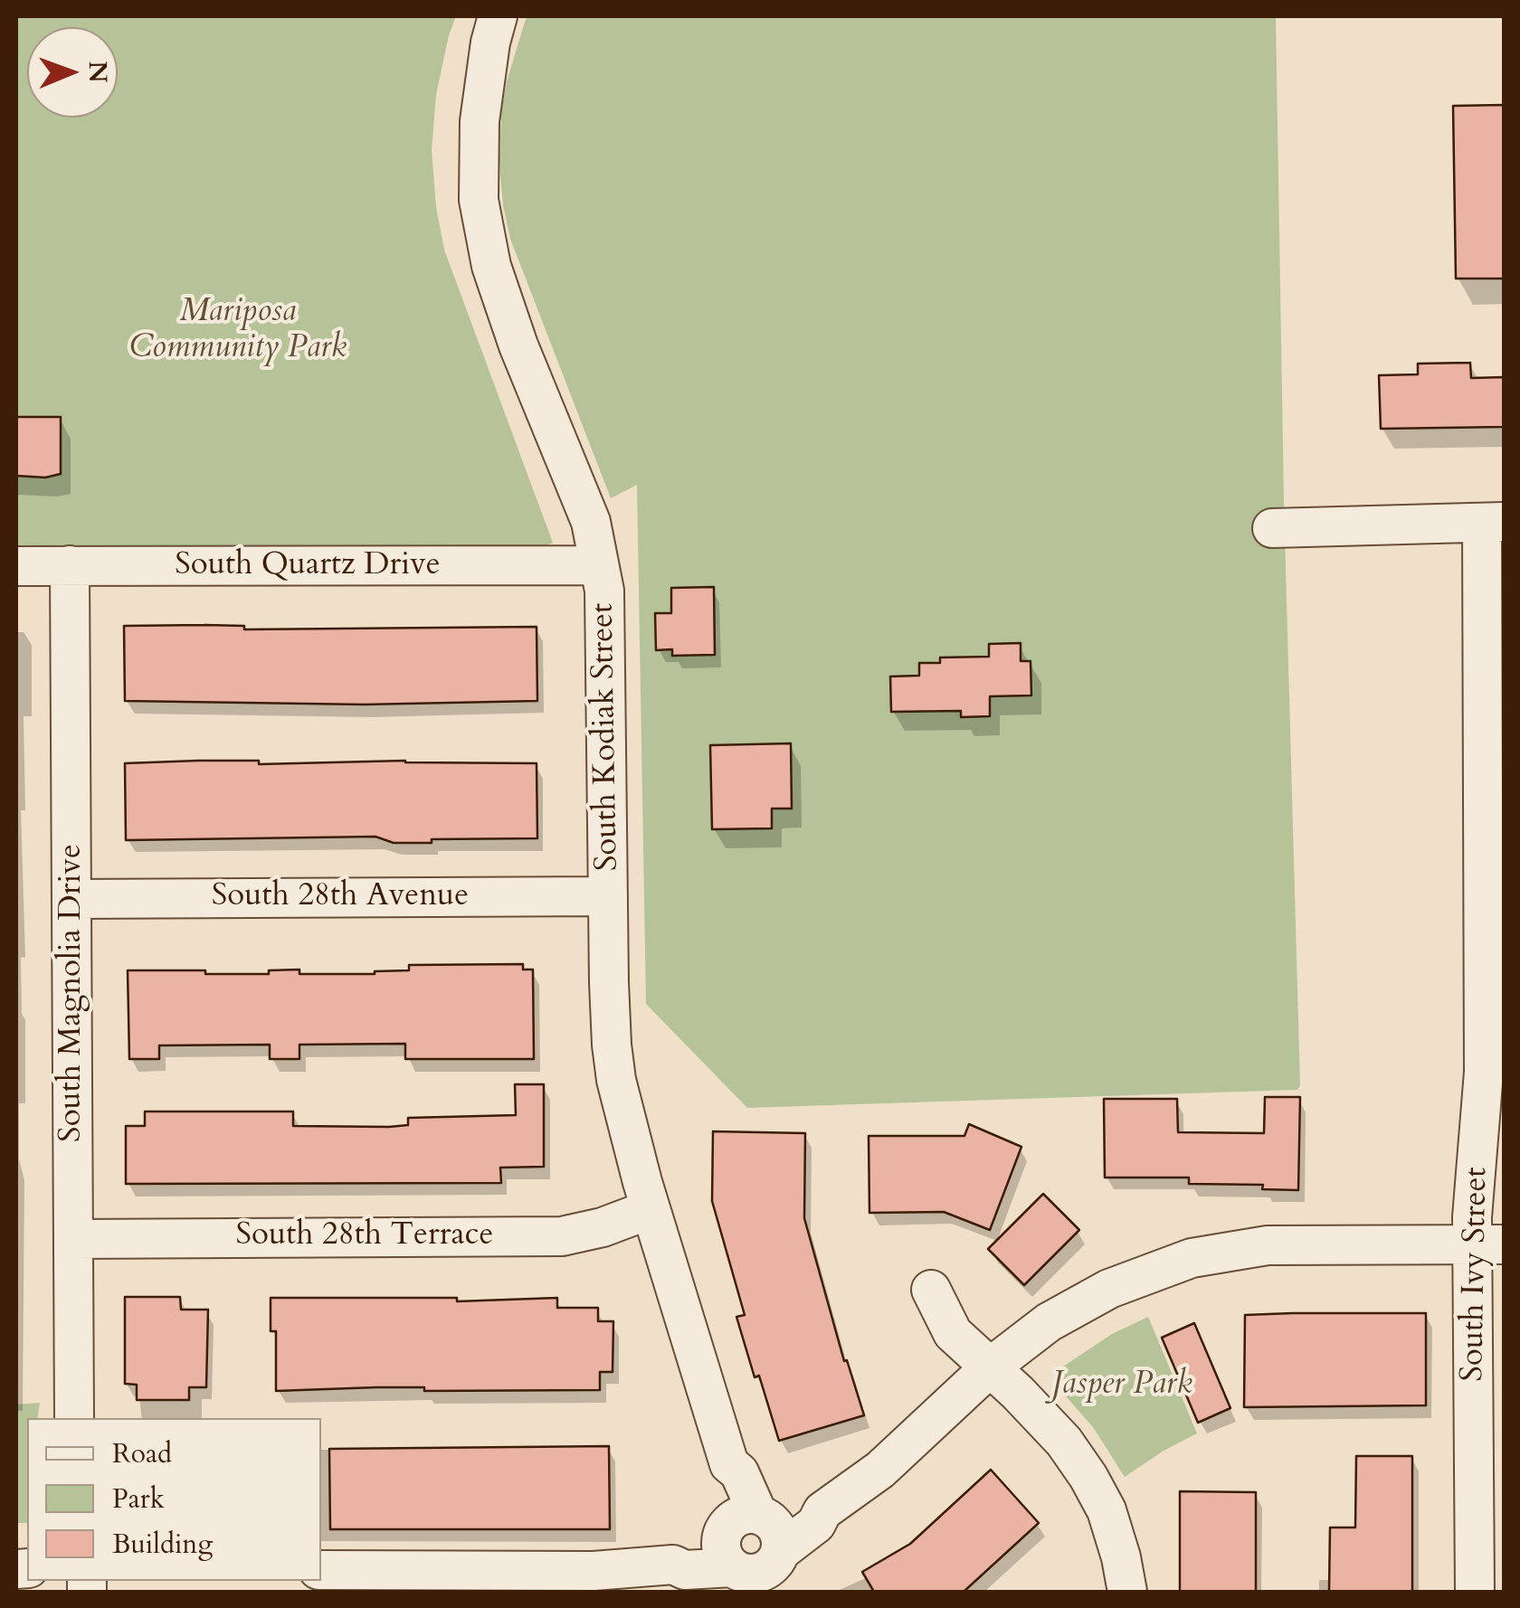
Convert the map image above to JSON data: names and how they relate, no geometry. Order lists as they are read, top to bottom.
{
  "streets": {
    "street": [
      "South Quartz Drive",
      "South Kodiak Street",
      "South 28th Avenue",
      "South Magnolia Drive",
      "South 28th Terrace",
      "South Ivy Street"
    ]
  },
  "crossings": [
    ["South Quartz Drive", "South Kodiak Street"],
    ["South Quartz Drive", "South Magnolia Drive"],
    ["South Kodiak Street", "South 28th Avenue"],
    ["South Kodiak Street", "South 28th Terrace"],
    ["South 28th Avenue", "South Magnolia Drive"],
    ["South Magnolia Drive", "South 28th Terrace"]
  ],
  "parks": ["Mariposa Community Park", "Jasper Park"],
  "legend": ["Road", "Park", "Building"],
  "north": "right"
}
